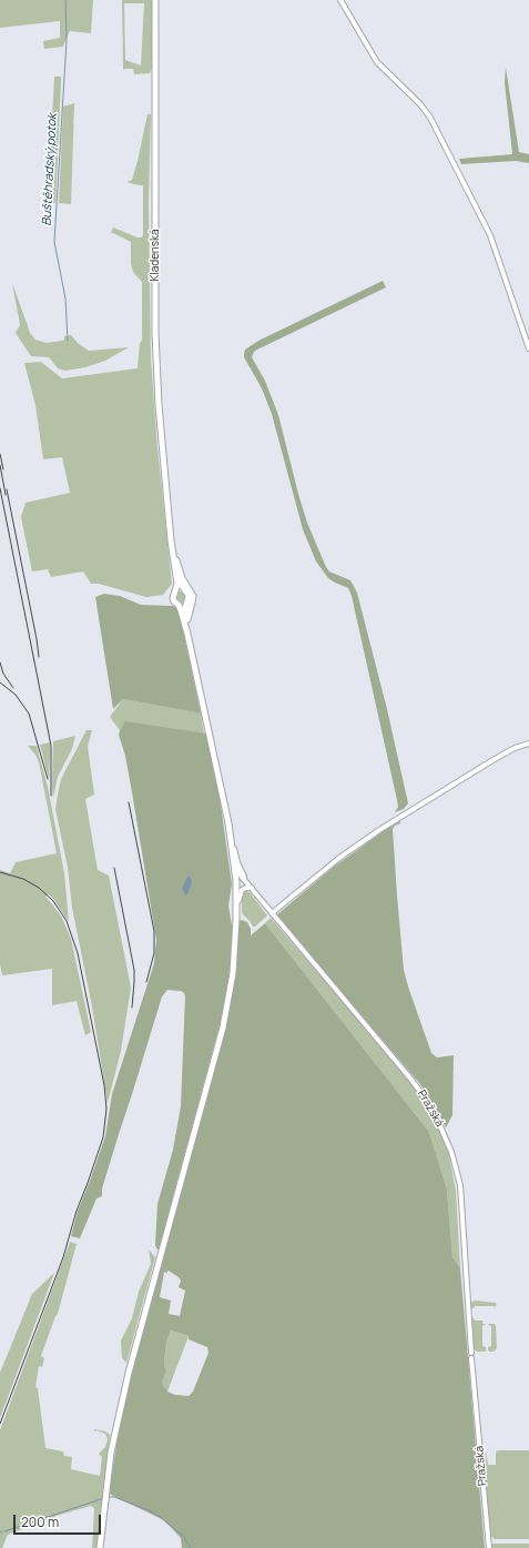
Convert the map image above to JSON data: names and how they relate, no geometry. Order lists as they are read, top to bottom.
{
  "streets": {
    "main road": ["Kladenská"],
    "street": ["Pražská"]
  },
  "water": ["Buštěhradský potok"],
  "scale_bar": "200 m"
}
